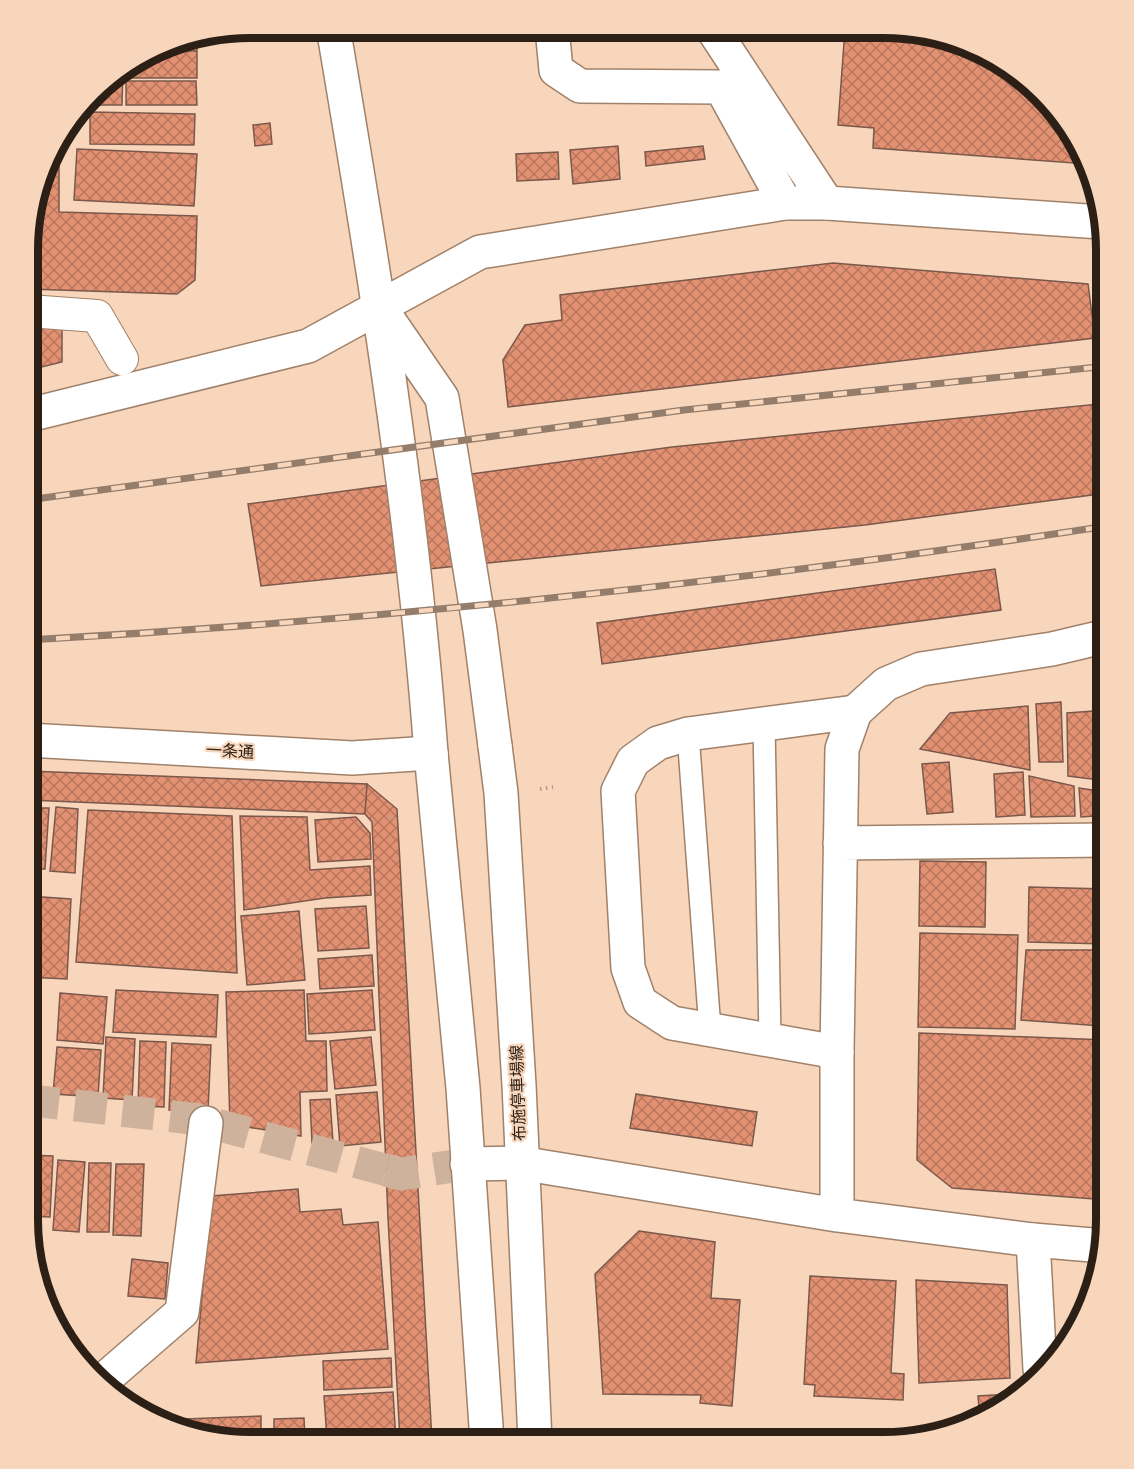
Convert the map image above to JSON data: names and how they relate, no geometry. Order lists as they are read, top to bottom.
{
  "streets": {
    "street": ["一条通", "布施停車場線"]
  }
}
